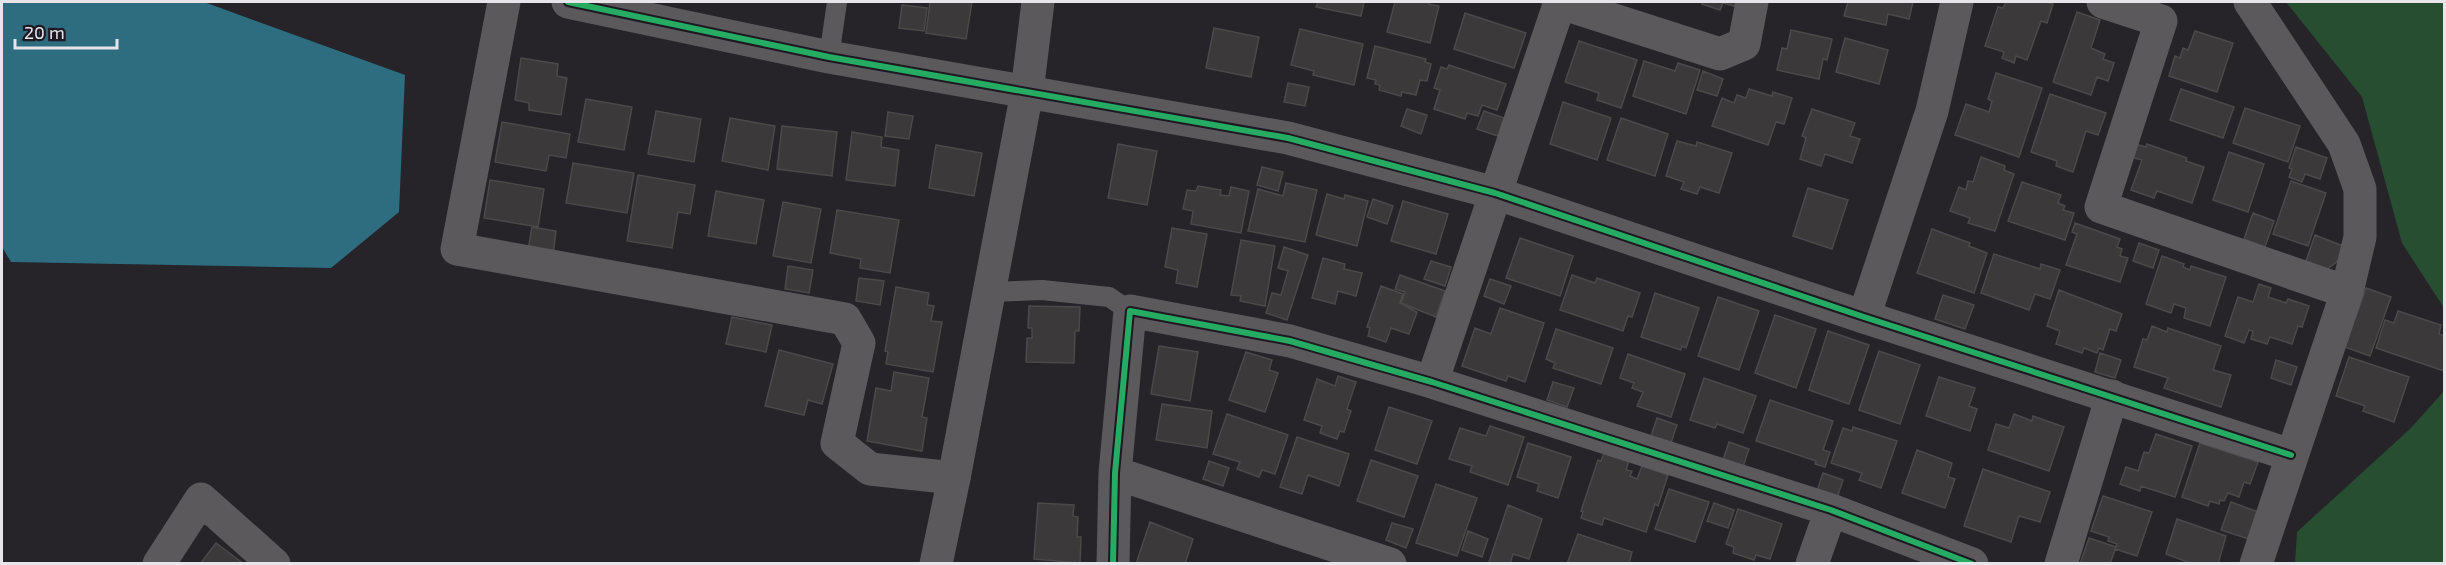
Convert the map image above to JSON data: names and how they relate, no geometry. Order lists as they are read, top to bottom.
{
  "scale_bar": "20 m"
}
